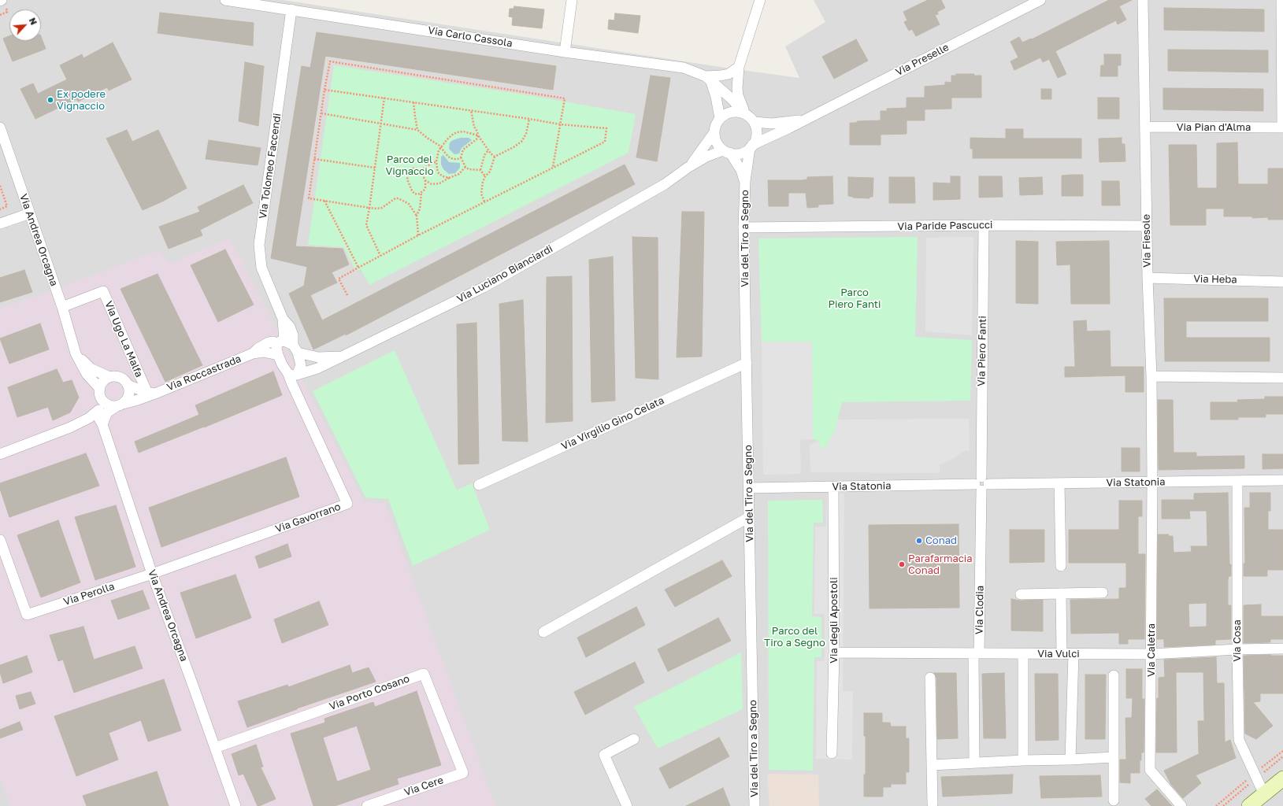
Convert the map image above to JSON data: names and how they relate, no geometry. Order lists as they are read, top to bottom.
{
  "streets": {
    "street": [
      "Via Carlo Cassola",
      "Via Preselle",
      "Via Pian d'Alma",
      "Via Tolomeo Faccendi",
      "Via Paride Pascucci",
      "Via del Tiro a Segno",
      "Via Andrea Orcagna",
      "Via Fiesole",
      "Via Luciano Bianciardi",
      "Via Heba",
      "Via Ugo La Malfa",
      "Via Piero Fanti",
      "Via Roccastrada",
      "Via Virgilio Gino Celata",
      "Via Statonia",
      "Via Gavorrano",
      "Via Perolla",
      "Via Clodia",
      "Via degli Apostoli",
      "Via Cosa",
      "Via Caletra",
      "Via Vulci",
      "Via Porto Cosano",
      "Via Cere"
    ]
  },
  "crossings": [
    ["Via Carlo Cassola", "Via Preselle"],
    ["Via Carlo Cassola", "Via Tolomeo Faccendi"],
    ["Via Carlo Cassola", "Via del Tiro a Segno"],
    ["Via Preselle", "Via del Tiro a Segno"],
    ["Via Pian d'Alma", "Via Fiesole"],
    ["Via Tolomeo Faccendi", "Via Luciano Bianciardi"],
    ["Via Tolomeo Faccendi", "Via Roccastrada"],
    ["Via Paride Pascucci", "Via del Tiro a Segno"],
    ["Via Paride Pascucci", "Via Fiesole"],
    ["Via Paride Pascucci", "Via Piero Fanti"],
    ["Via del Tiro a Segno", "Via Virgilio Gino Celata"],
    ["Via del Tiro a Segno", "Via Statonia"],
    ["Via Andrea Orcagna", "Via Ugo La Malfa"],
    ["Via Andrea Orcagna", "Via Roccastrada"],
    ["Via Andrea Orcagna", "Via Gavorrano"],
    ["Via Andrea Orcagna", "Via Perolla"],
    ["Via Andrea Orcagna", "Via Porto Cosano"],
    ["Via Fiesole", "Via Heba"],
    ["Via Fiesole", "Via Statonia"],
    ["Via Fiesole", "Via Caletra"],
    ["Via Luciano Bianciardi", "Via Roccastrada"],
    ["Via Luciano Bianciardi", "Via Gavorrano"],
    ["Via Ugo La Malfa", "Via Roccastrada"],
    ["Via Piero Fanti", "Via Statonia"],
    ["Via Piero Fanti", "Via Clodia"],
    ["Via Statonia", "Via Clodia"],
    ["Via Statonia", "Via degli Apostoli"],
    ["Via Statonia", "Via Cosa"],
    ["Via Statonia", "Via Caletra"],
    ["Via Gavorrano", "Via Perolla"],
    ["Via Clodia", "Via Vulci"],
    ["Via degli Apostoli", "Via Vulci"],
    ["Via Cosa", "Via Vulci"],
    ["Via Caletra", "Via Vulci"],
    ["Via Porto Cosano", "Via Cere"]
  ],
  "parks": ["Parco del Vignaccio", "Parco Piero Fanti", "Parco del Tiro a Segno"],
  "places": ["Ex podere Vignaccio", "Conad", "Parafarmacia Conad"],
  "north": "top right"
}
